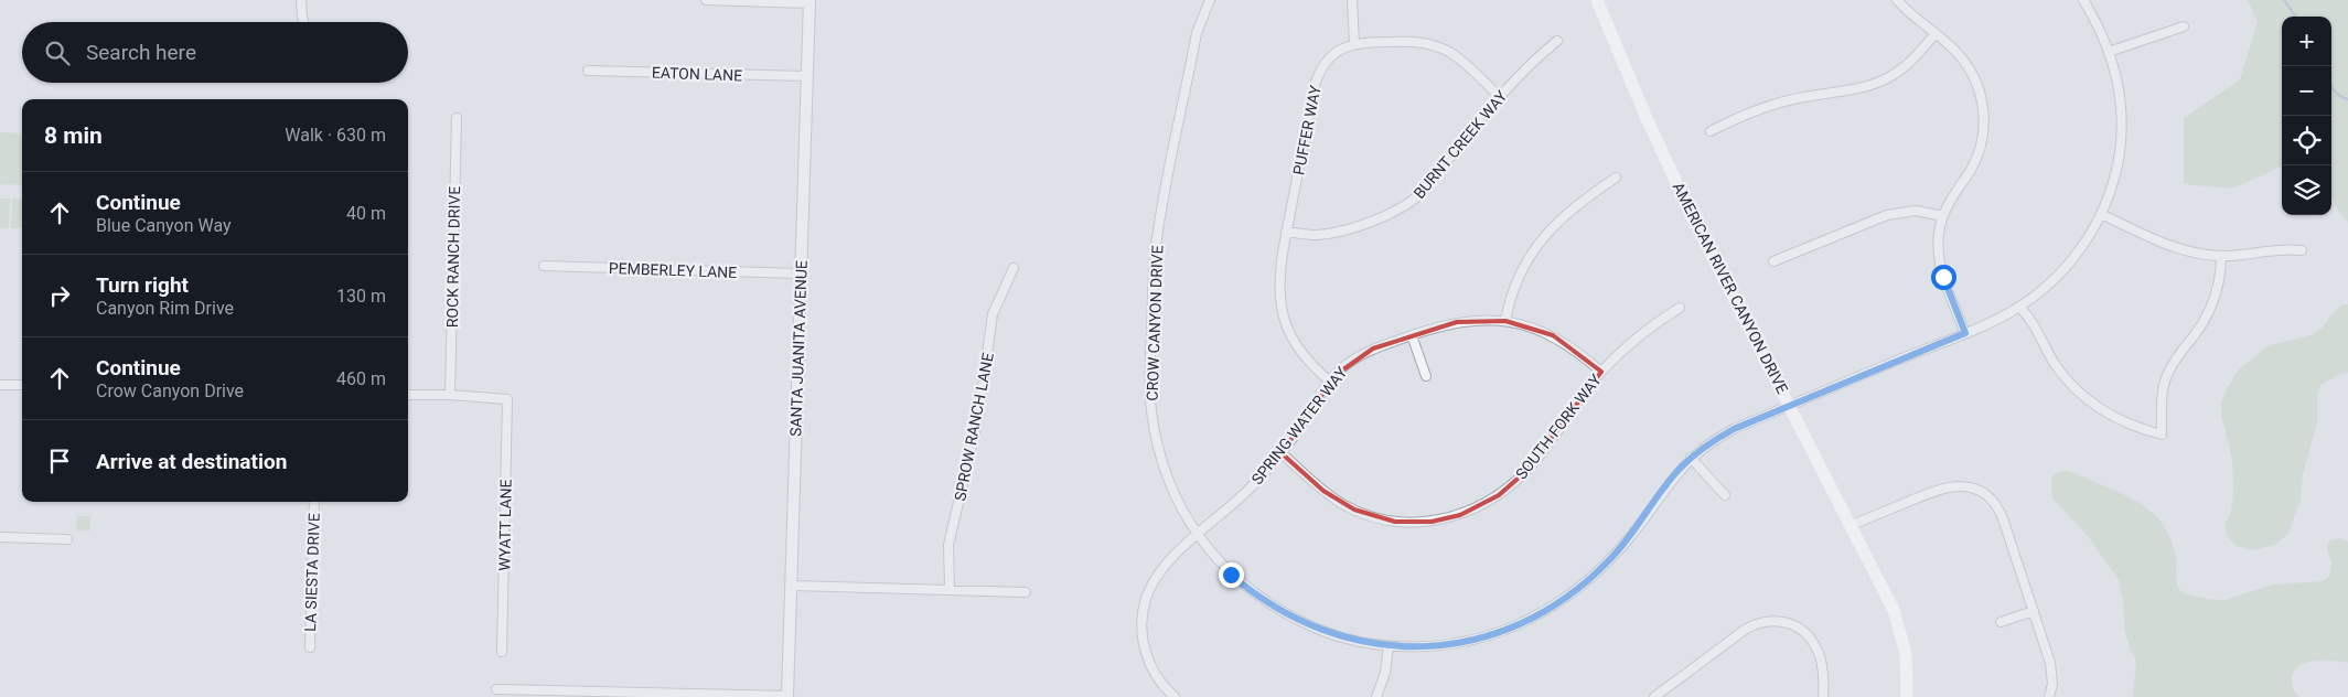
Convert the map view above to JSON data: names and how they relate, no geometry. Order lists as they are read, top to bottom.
{
  "streets": {
    "main road": ["AMERICAN RIVER CANYON DRIVE"],
    "street": [
      "EATON LANE",
      "PUFFER WAY",
      "BURNT CREEK WAY",
      "ROCK RANCH DRIVE",
      "PEMBERLEY LANE",
      "CROW CANYON DRIVE",
      "SANTA JUANITA AVENUE",
      "SPRING WATER WAY",
      "SPROW RANCH LANE",
      "SOUTH FORK WAY",
      "WYATT LANE",
      "LA SIESTA DRIVE"
    ]
  },
  "crossings": [
    ["EATON LANE", "SANTA JUANITA AVENUE"],
    ["PUFFER WAY", "BURNT CREEK WAY"],
    ["PUFFER WAY", "SPRING WATER WAY"],
    ["ROCK RANCH DRIVE", "WYATT LANE"],
    ["PEMBERLEY LANE", "SANTA JUANITA AVENUE"],
    ["AMERICAN RIVER CANYON DRIVE", "CROW CANYON DRIVE"],
    ["CROW CANYON DRIVE", "SPRING WATER WAY"],
    ["SPRING WATER WAY", "SOUTH FORK WAY"]
  ],
  "page": {
    "map_buttons": ["+", "−"],
    "search": "Search here",
    "heading": ["8 min", "Walk · 630 m"],
    "list": [
      ["Continue", "Blue Canyon Way", "40 m"],
      ["Turn right", "Canyon Rim Drive", "130 m"],
      ["Continue", "Crow Canyon Drive", "460 m"],
      "Arrive at destination"
    ]
  }
}
